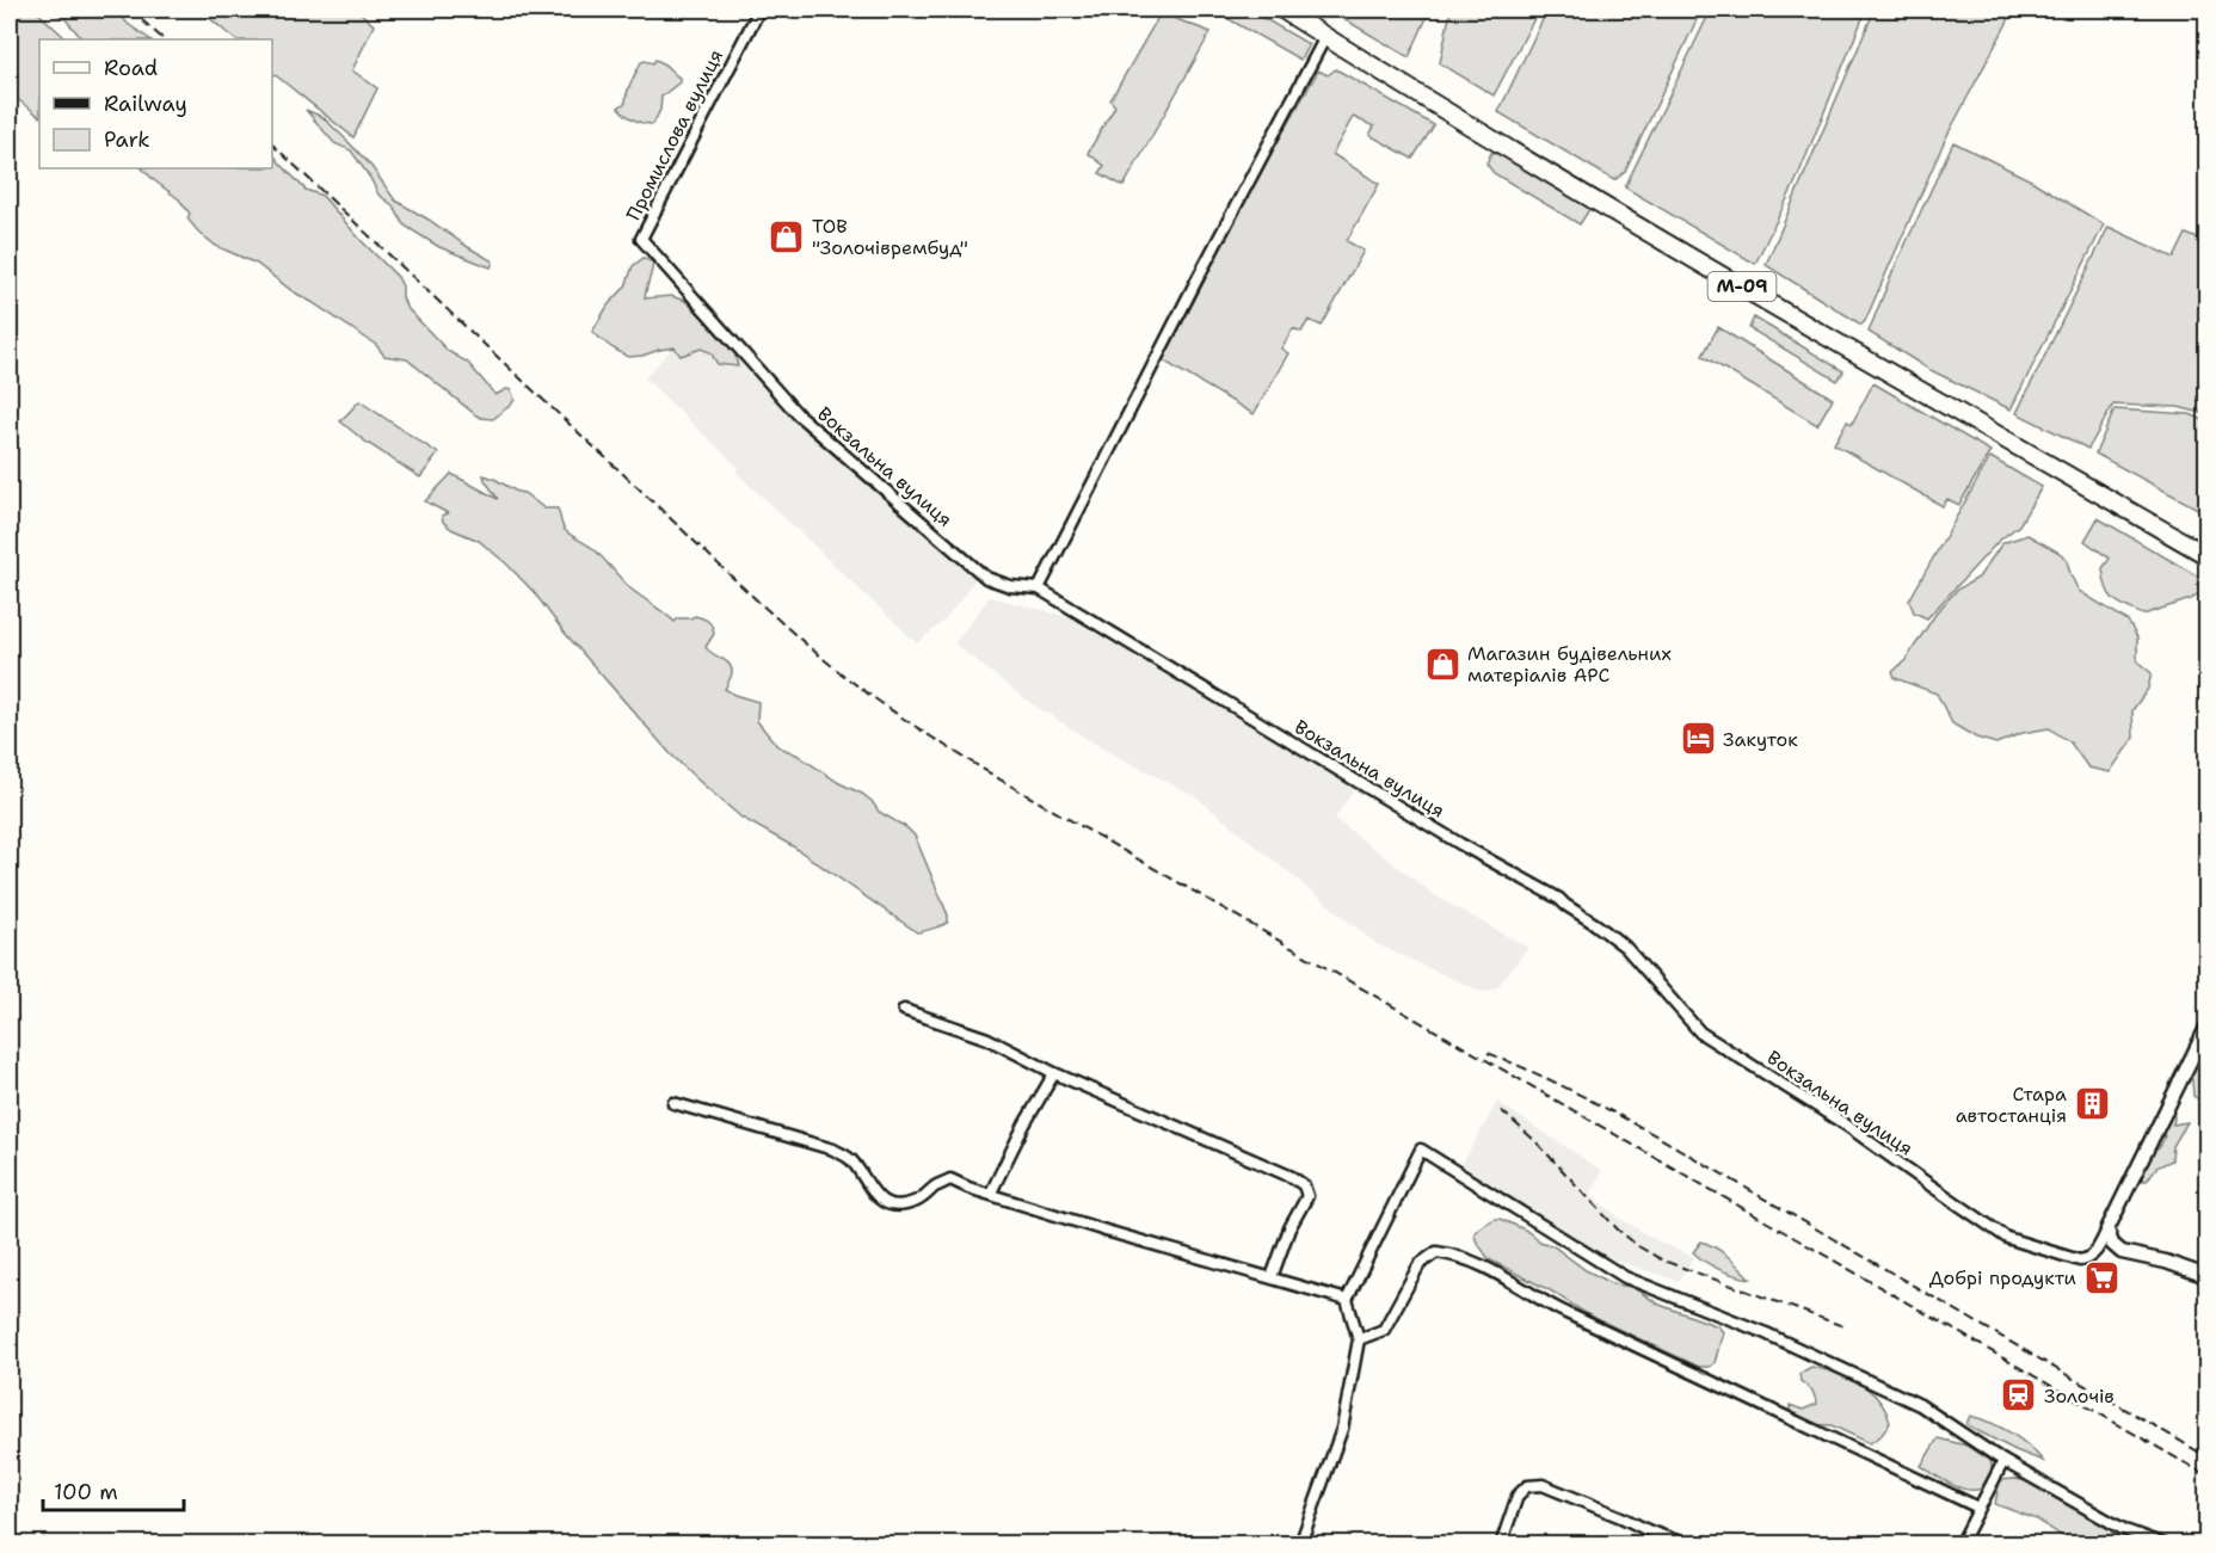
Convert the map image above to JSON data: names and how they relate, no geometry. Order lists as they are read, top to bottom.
{
  "streets": {
    "highway": ["М-09"],
    "street": ["Промислова вулиця", "Вокзальна вулиця"]
  },
  "crossings": [
    ["Промислова вулиця", "Вокзальна вулиця"]
  ],
  "places": {
    "shop": ["ТОВ \"Золочіврембуд\"", "Магазин будівельних матеріалів APC"],
    "hotel": ["Закуток"],
    "building": ["Стара автостанція"],
    "supermarket": ["Добрі продукти"],
    "station": ["Золочів"]
  },
  "legend": ["Road", "Railway", "Park"],
  "scale_bar": "100 m"
}
